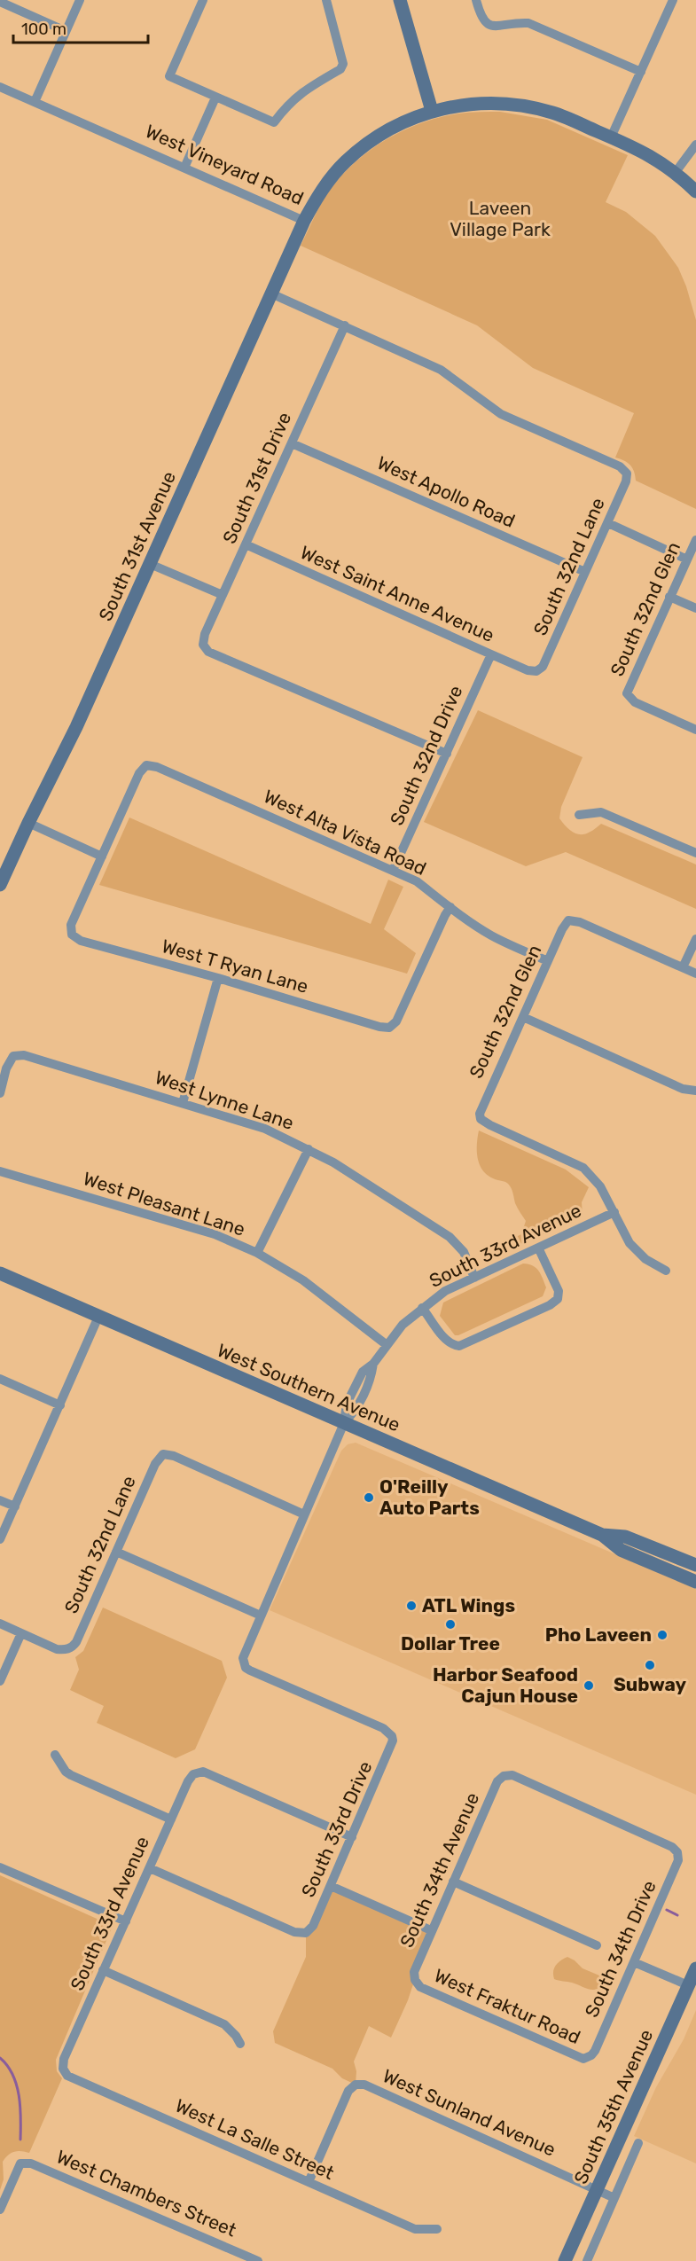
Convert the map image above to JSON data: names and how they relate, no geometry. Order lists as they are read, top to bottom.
{
  "streets": {
    "street": [
      "West Vineyard Road",
      "South 31st Drive",
      "West Apollo Road",
      "South 31st Avenue",
      "South 32nd Lane",
      "West Saint Anne Avenue",
      "South 32nd Glen",
      "South 32nd Drive",
      "West Alta Vista Road",
      "West T Ryan Lane",
      "West Lynne Lane",
      "West Pleasant Lane",
      "South 33rd Avenue",
      "West Southern Avenue",
      "South 33rd Drive",
      "South 34th Avenue",
      "South 34th Drive",
      "West Fraktur Road",
      "South 35th Avenue",
      "West Sunland Avenue",
      "West La Salle Street",
      "West Chambers Street"
    ]
  },
  "crossings": [
    ["West Vineyard Road", "South 31st Avenue"],
    ["South 31st Drive", "West Apollo Road"],
    ["South 31st Drive", "South 32nd Lane"],
    ["South 31st Drive", "West Saint Anne Avenue"],
    ["South 31st Drive", "South 32nd Drive"],
    ["West Apollo Road", "South 32nd Lane"],
    ["South 32nd Lane", "West Saint Anne Avenue"],
    ["South 32nd Lane", "South 33rd Avenue"],
    ["West Saint Anne Avenue", "South 32nd Drive"],
    ["South 32nd Glen", "West Alta Vista Road"],
    ["South 32nd Glen", "South 33rd Avenue"],
    ["South 32nd Drive", "West Alta Vista Road"],
    ["West Alta Vista Road", "West T Ryan Lane"],
    ["West Lynne Lane", "South 33rd Avenue"],
    ["West Pleasant Lane", "South 33rd Avenue"],
    ["South 33rd Avenue", "West Southern Avenue"],
    ["South 33rd Avenue", "South 33rd Drive"],
    ["South 33rd Avenue", "West La Salle Street"],
    ["South 34th Avenue", "South 34th Drive"],
    ["South 34th Avenue", "West Fraktur Road"],
    ["South 34th Drive", "West Fraktur Road"],
    ["South 35th Avenue", "West Sunland Avenue"],
    ["West Sunland Avenue", "West La Salle Street"]
  ],
  "parks": ["Laveen Village Park"],
  "places": [
    "O'Reilly Auto Parts",
    "ATL Wings",
    "Dollar Tree",
    "Pho Laveen",
    "Subway",
    "Harbor Seafood Cajun House"
  ],
  "scale_bar": "100 m"
}
